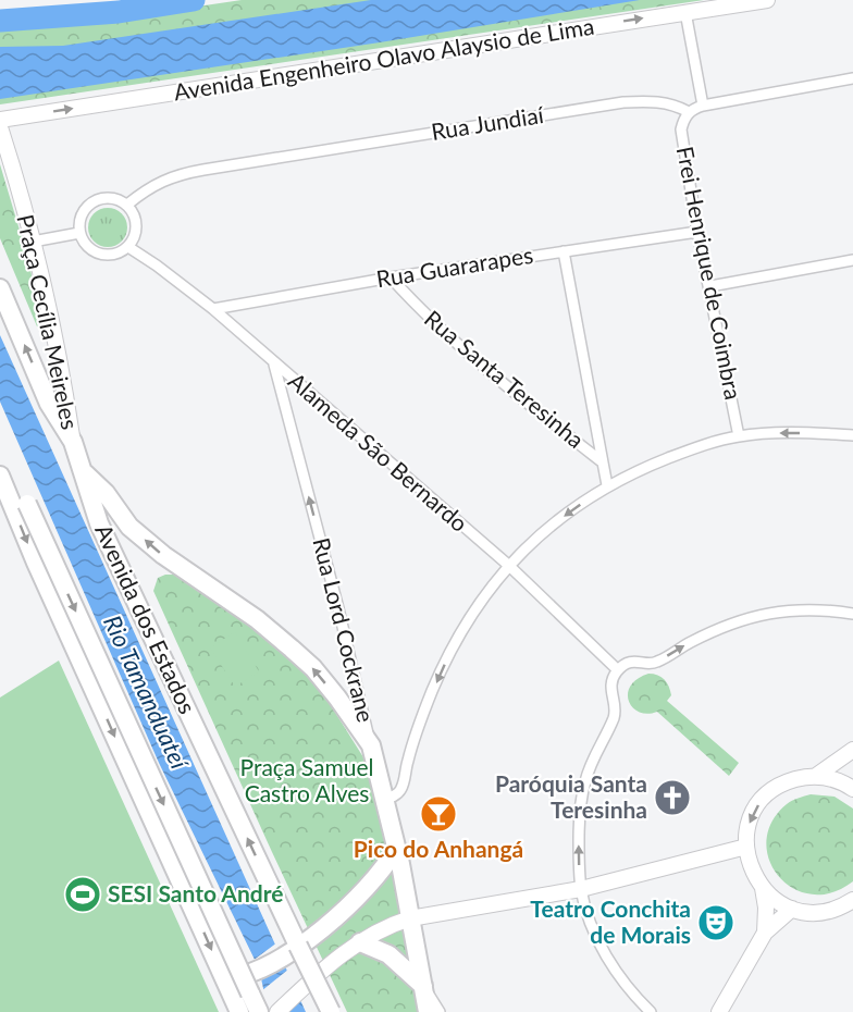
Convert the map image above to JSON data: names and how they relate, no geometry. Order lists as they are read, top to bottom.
{
  "streets": {
    "highway": ["Avenida dos Estados", "Rua Lord Cockrane"],
    "main road": ["Avenida Engenheiro Olavo Alaysio de Lima", "Praça Cecília Meireles"],
    "street": [
      "Rua Jundiaí",
      "Rua Guararapes",
      "Frei Henrique de Coimbra",
      "Rua Santa Teresinha",
      "Alameda São Bernardo"
    ]
  },
  "crossings": [
    ["Rua Jundiaí", "Frei Henrique de Coimbra"],
    ["Rua Jundiaí", "Alameda São Bernardo"],
    ["Rua Guararapes", "Frei Henrique de Coimbra"],
    ["Rua Guararapes", "Rua Santa Teresinha"],
    ["Rua Guararapes", "Alameda São Bernardo"],
    ["Praça Cecília Meireles", "Avenida dos Estados"],
    ["Alameda São Bernardo", "Rua Lord Cockrane"]
  ],
  "one_way": ["Avenida Engenheiro Olavo Alaysio de Lima", "Rua Lord Cockrane"],
  "water": ["Rio Tamanduateí"],
  "parks": ["Praça Samuel Castro Alves"],
  "places": {
    "church": ["Paróquia Santa Teresinha"],
    "bar": ["Pico do Anhangá"],
    "sports": ["SESI Santo André"],
    "theatre": ["Teatro Conchita de Morais"]
  }
}
